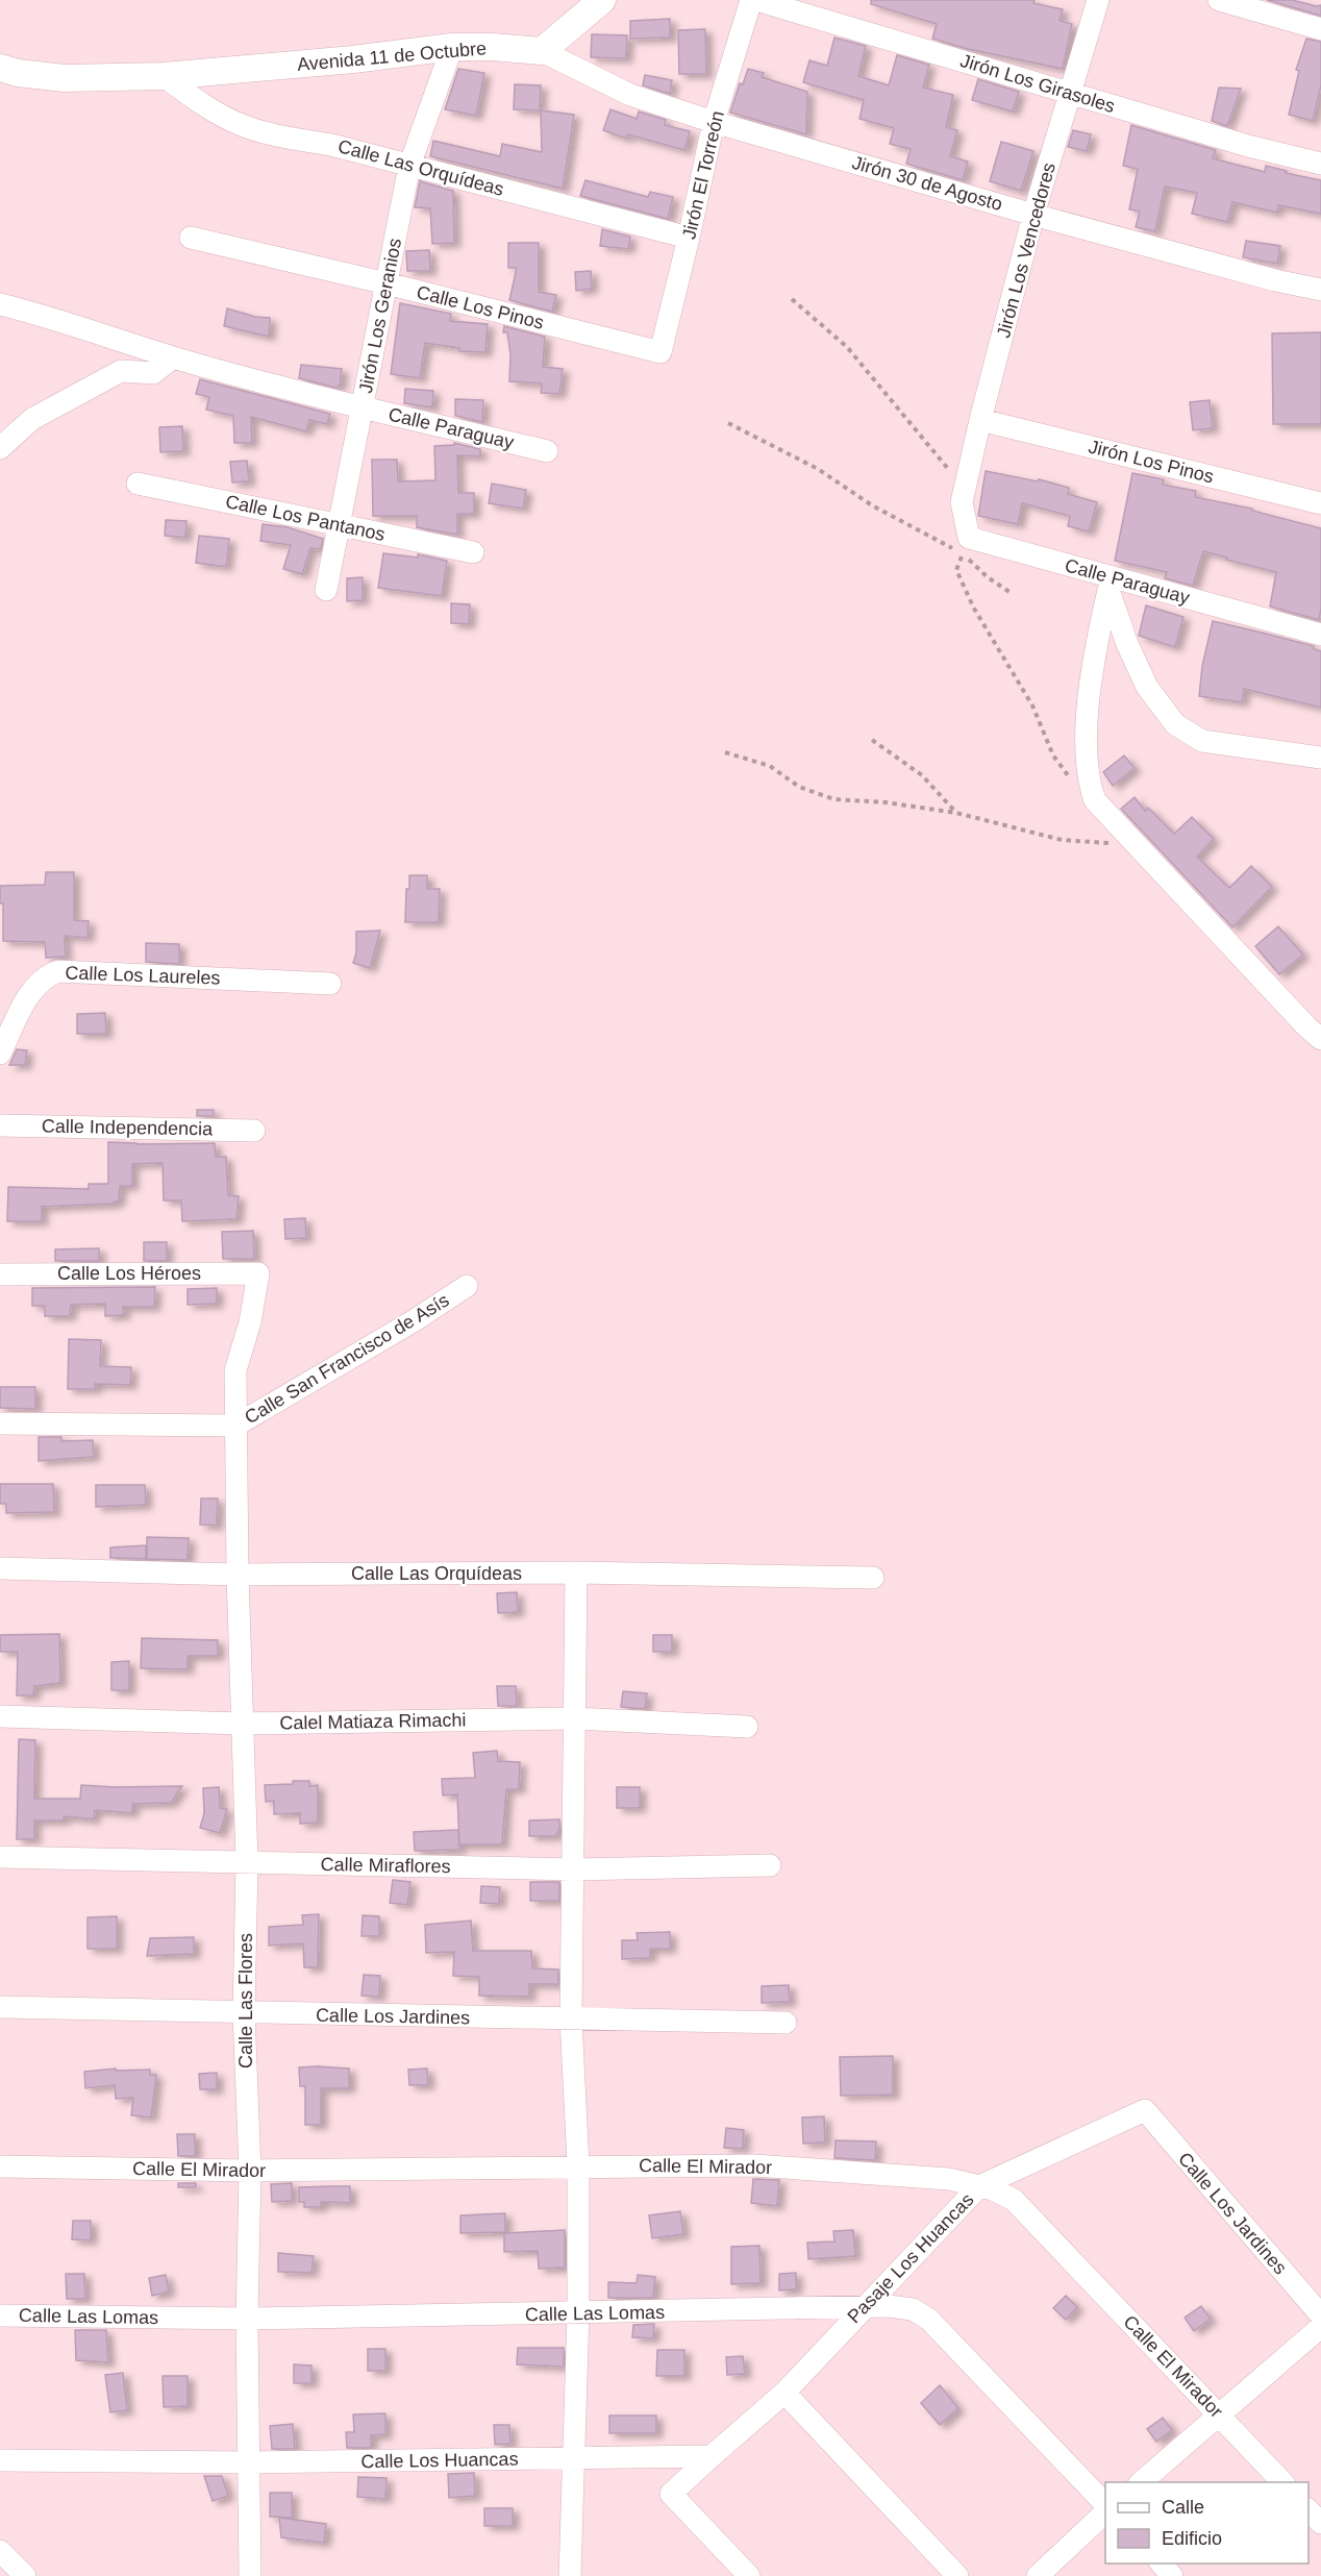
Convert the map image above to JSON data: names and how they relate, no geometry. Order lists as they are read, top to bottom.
{
  "streets": {
    "street": [
      "Avenida 11 de Octubre",
      "Jirón Los Girasoles",
      "Calle Las Orquídeas",
      "Jirón El Torreón",
      "Jirón 30 de Agosto",
      "Jirón Los Vencedores",
      "Calle Los Pinos",
      "Jirón Los Geranios",
      "Calle Paraguay",
      "Jirón Los Pinos",
      "Calle Los Pantanos",
      "Calle Los Laureles",
      "Calle Independencia",
      "Calle Los Héroes",
      "Calle San Francisco de Asís",
      "Calel Matiaza Rimachi",
      "Calle Miraflores",
      "Calle Las Flores",
      "Calle Los Jardines",
      "Calle El Mirador",
      "Pasaje Los Huancas",
      "Calle Las Lomas",
      "Calle Los Huancas"
    ]
  },
  "crossings": [
    ["Avenida 11 de Octubre", "Calle Las Orquídeas"],
    ["Avenida 11 de Octubre", "Jirón 30 de Agosto"],
    ["Avenida 11 de Octubre", "Jirón Los Geranios"],
    ["Jirón Los Girasoles", "Jirón El Torreón"],
    ["Jirón Los Girasoles", "Jirón Los Vencedores"],
    ["Calle Las Orquídeas", "Jirón El Torreón"],
    ["Calle Las Orquídeas", "Jirón Los Geranios"],
    ["Calle Las Orquídeas", "Calle Las Flores"],
    ["Jirón El Torreón", "Jirón 30 de Agosto"],
    ["Jirón El Torreón", "Calle Los Pinos"],
    ["Jirón 30 de Agosto", "Jirón Los Vencedores"],
    ["Jirón Los Vencedores", "Calle Paraguay"],
    ["Jirón Los Vencedores", "Jirón Los Pinos"],
    ["Calle Los Pinos", "Jirón Los Geranios"],
    ["Jirón Los Geranios", "Calle Paraguay"],
    ["Jirón Los Geranios", "Calle Los Pantanos"],
    ["Calle Los Héroes", "Calle Las Flores"],
    ["Calle San Francisco de Asís", "Calle Las Flores"],
    ["Calel Matiaza Rimachi", "Calle Las Flores"],
    ["Calle Miraflores", "Calle Las Flores"],
    ["Calle Las Flores", "Calle Los Jardines"],
    ["Calle Las Flores", "Calle El Mirador"],
    ["Calle Las Flores", "Calle Las Lomas"],
    ["Calle Las Flores", "Calle Los Huancas"],
    ["Calle Los Jardines", "Pasaje Los Huancas"],
    ["Calle El Mirador", "Pasaje Los Huancas"],
    ["Pasaje Los Huancas", "Calle Las Lomas"],
    ["Pasaje Los Huancas", "Calle Los Huancas"]
  ],
  "legend": ["Calle", "Edificio"]
}
